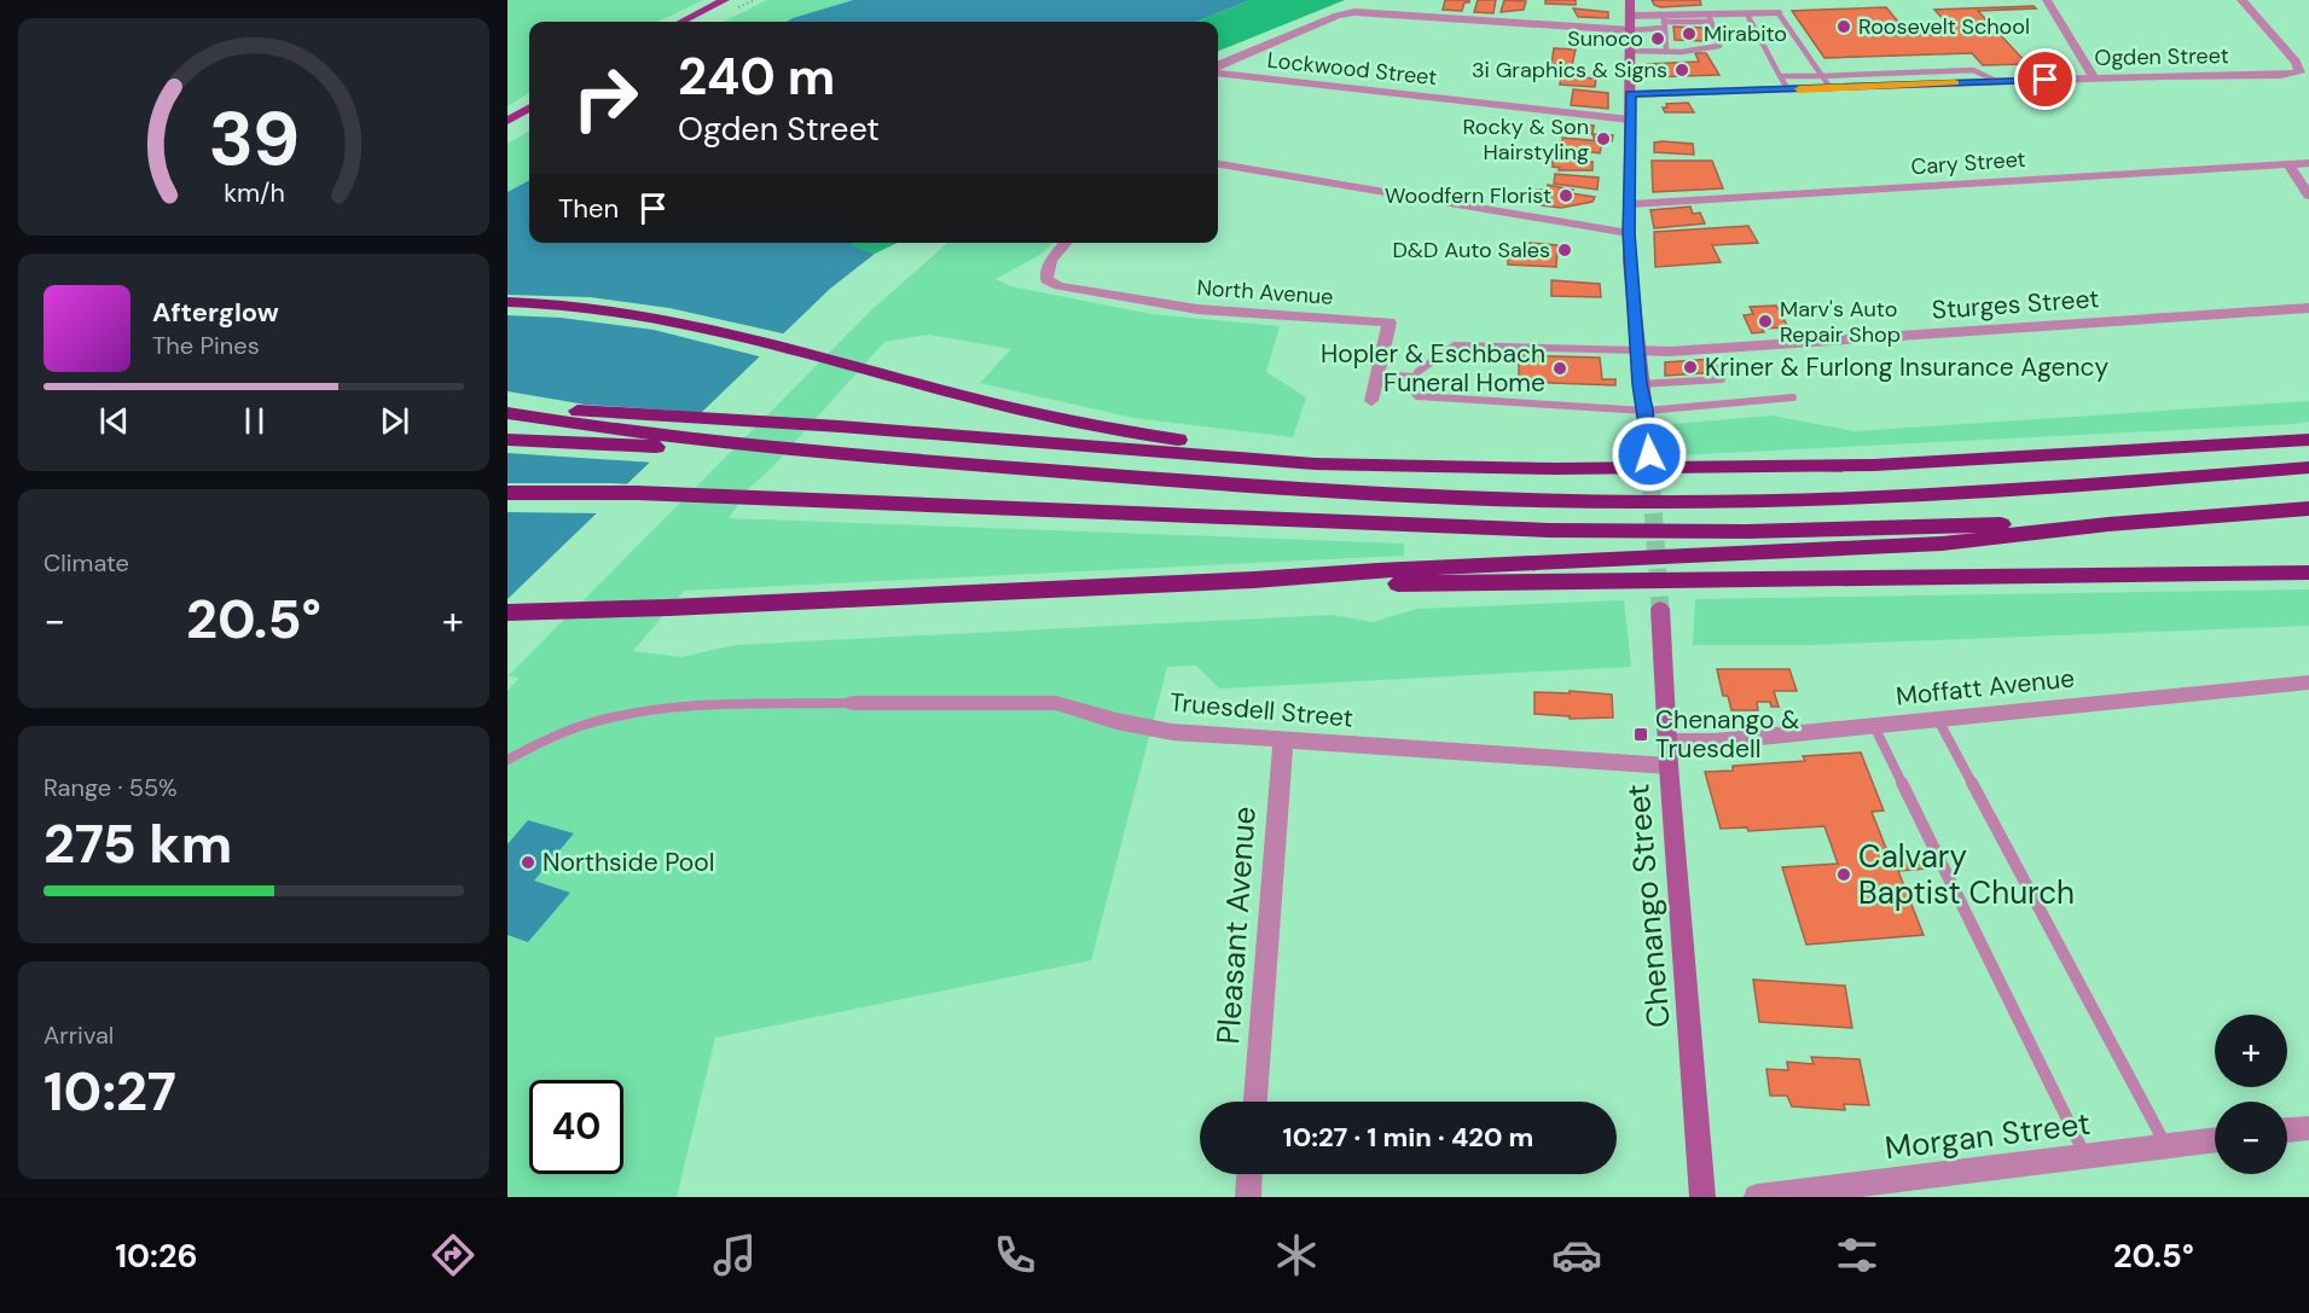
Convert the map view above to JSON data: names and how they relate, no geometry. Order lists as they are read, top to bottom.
{
  "streets": {
    "street": [
      "Ogden Street",
      "Lockwood Street",
      "Cary Street",
      "North Avenue",
      "Sturges Street",
      "Moffatt Avenue",
      "Truesdell Street",
      "Chenango Street",
      "Pleasant Avenue",
      "Morgan Street"
    ]
  },
  "crossings": [
    ["Moffatt Avenue", "Chenango Street"],
    ["Truesdell Street", "Chenango Street"],
    ["Truesdell Street", "Pleasant Avenue"]
  ],
  "places": {
    "other": [
      "Roosevelt School",
      "Mirabito",
      "Sunoco",
      "3i Graphics & Signs",
      "Rocky & Son Hairstyling",
      "Woodfern Florist",
      "D&D Auto Sales",
      "Marv's Auto Repair Shop",
      "Kriner & Furlong Insurance Agency",
      "Hopler & Eschbach Funeral Home",
      "Northside Pool",
      "Calvary Baptist Church"
    ],
    "transit": ["Chenango & Truesdell"]
  },
  "page": {
    "turn": ["240 m", "Ogden Street"],
    "then": "Then",
    "song": ["Afterglow", "The Pines"],
    "tile": [
      "Climate",
      ["Range · 55%", "275 km"],
      ["Arrival", "10:27"]
    ],
    "heat": ["−", "20.5°", "+"],
    "map_buttons": ["+", "−"],
    "limit": "40",
    "trip": "10:27 · 1 min · 420 m",
    "tabs": ["10:26", "20.5°"],
    "gauge": ["39", "km/h"]
  }
}
